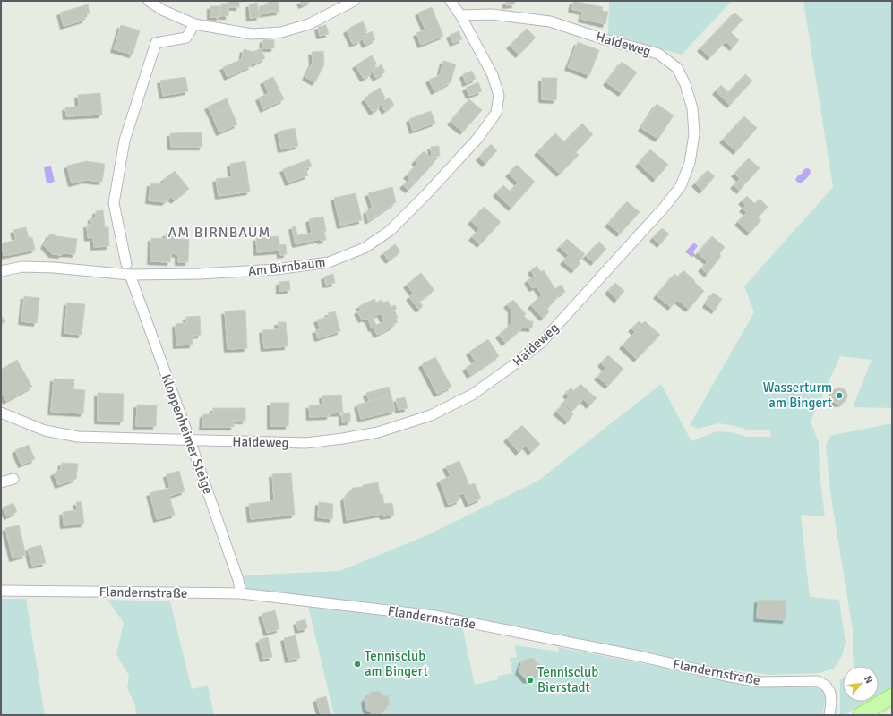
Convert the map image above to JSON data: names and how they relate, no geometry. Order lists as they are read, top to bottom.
{
  "streets": {
    "street": [
      "Haideweg",
      "Am Birnbaum",
      "Kloppenheimer Steige",
      "Flandernstraße"
    ]
  },
  "crossings": [
    ["Haideweg", "Am Birnbaum"],
    ["Haideweg", "Kloppenheimer Steige"],
    ["Am Birnbaum", "Kloppenheimer Steige"],
    ["Kloppenheimer Steige", "Flandernstraße"]
  ],
  "districts": ["AM BIRNBAUM"],
  "places": ["Wasserturm am Bingert", "Tennisclub am Bingert", "Tennisclub Bierstadt"],
  "north": "top right"
}
